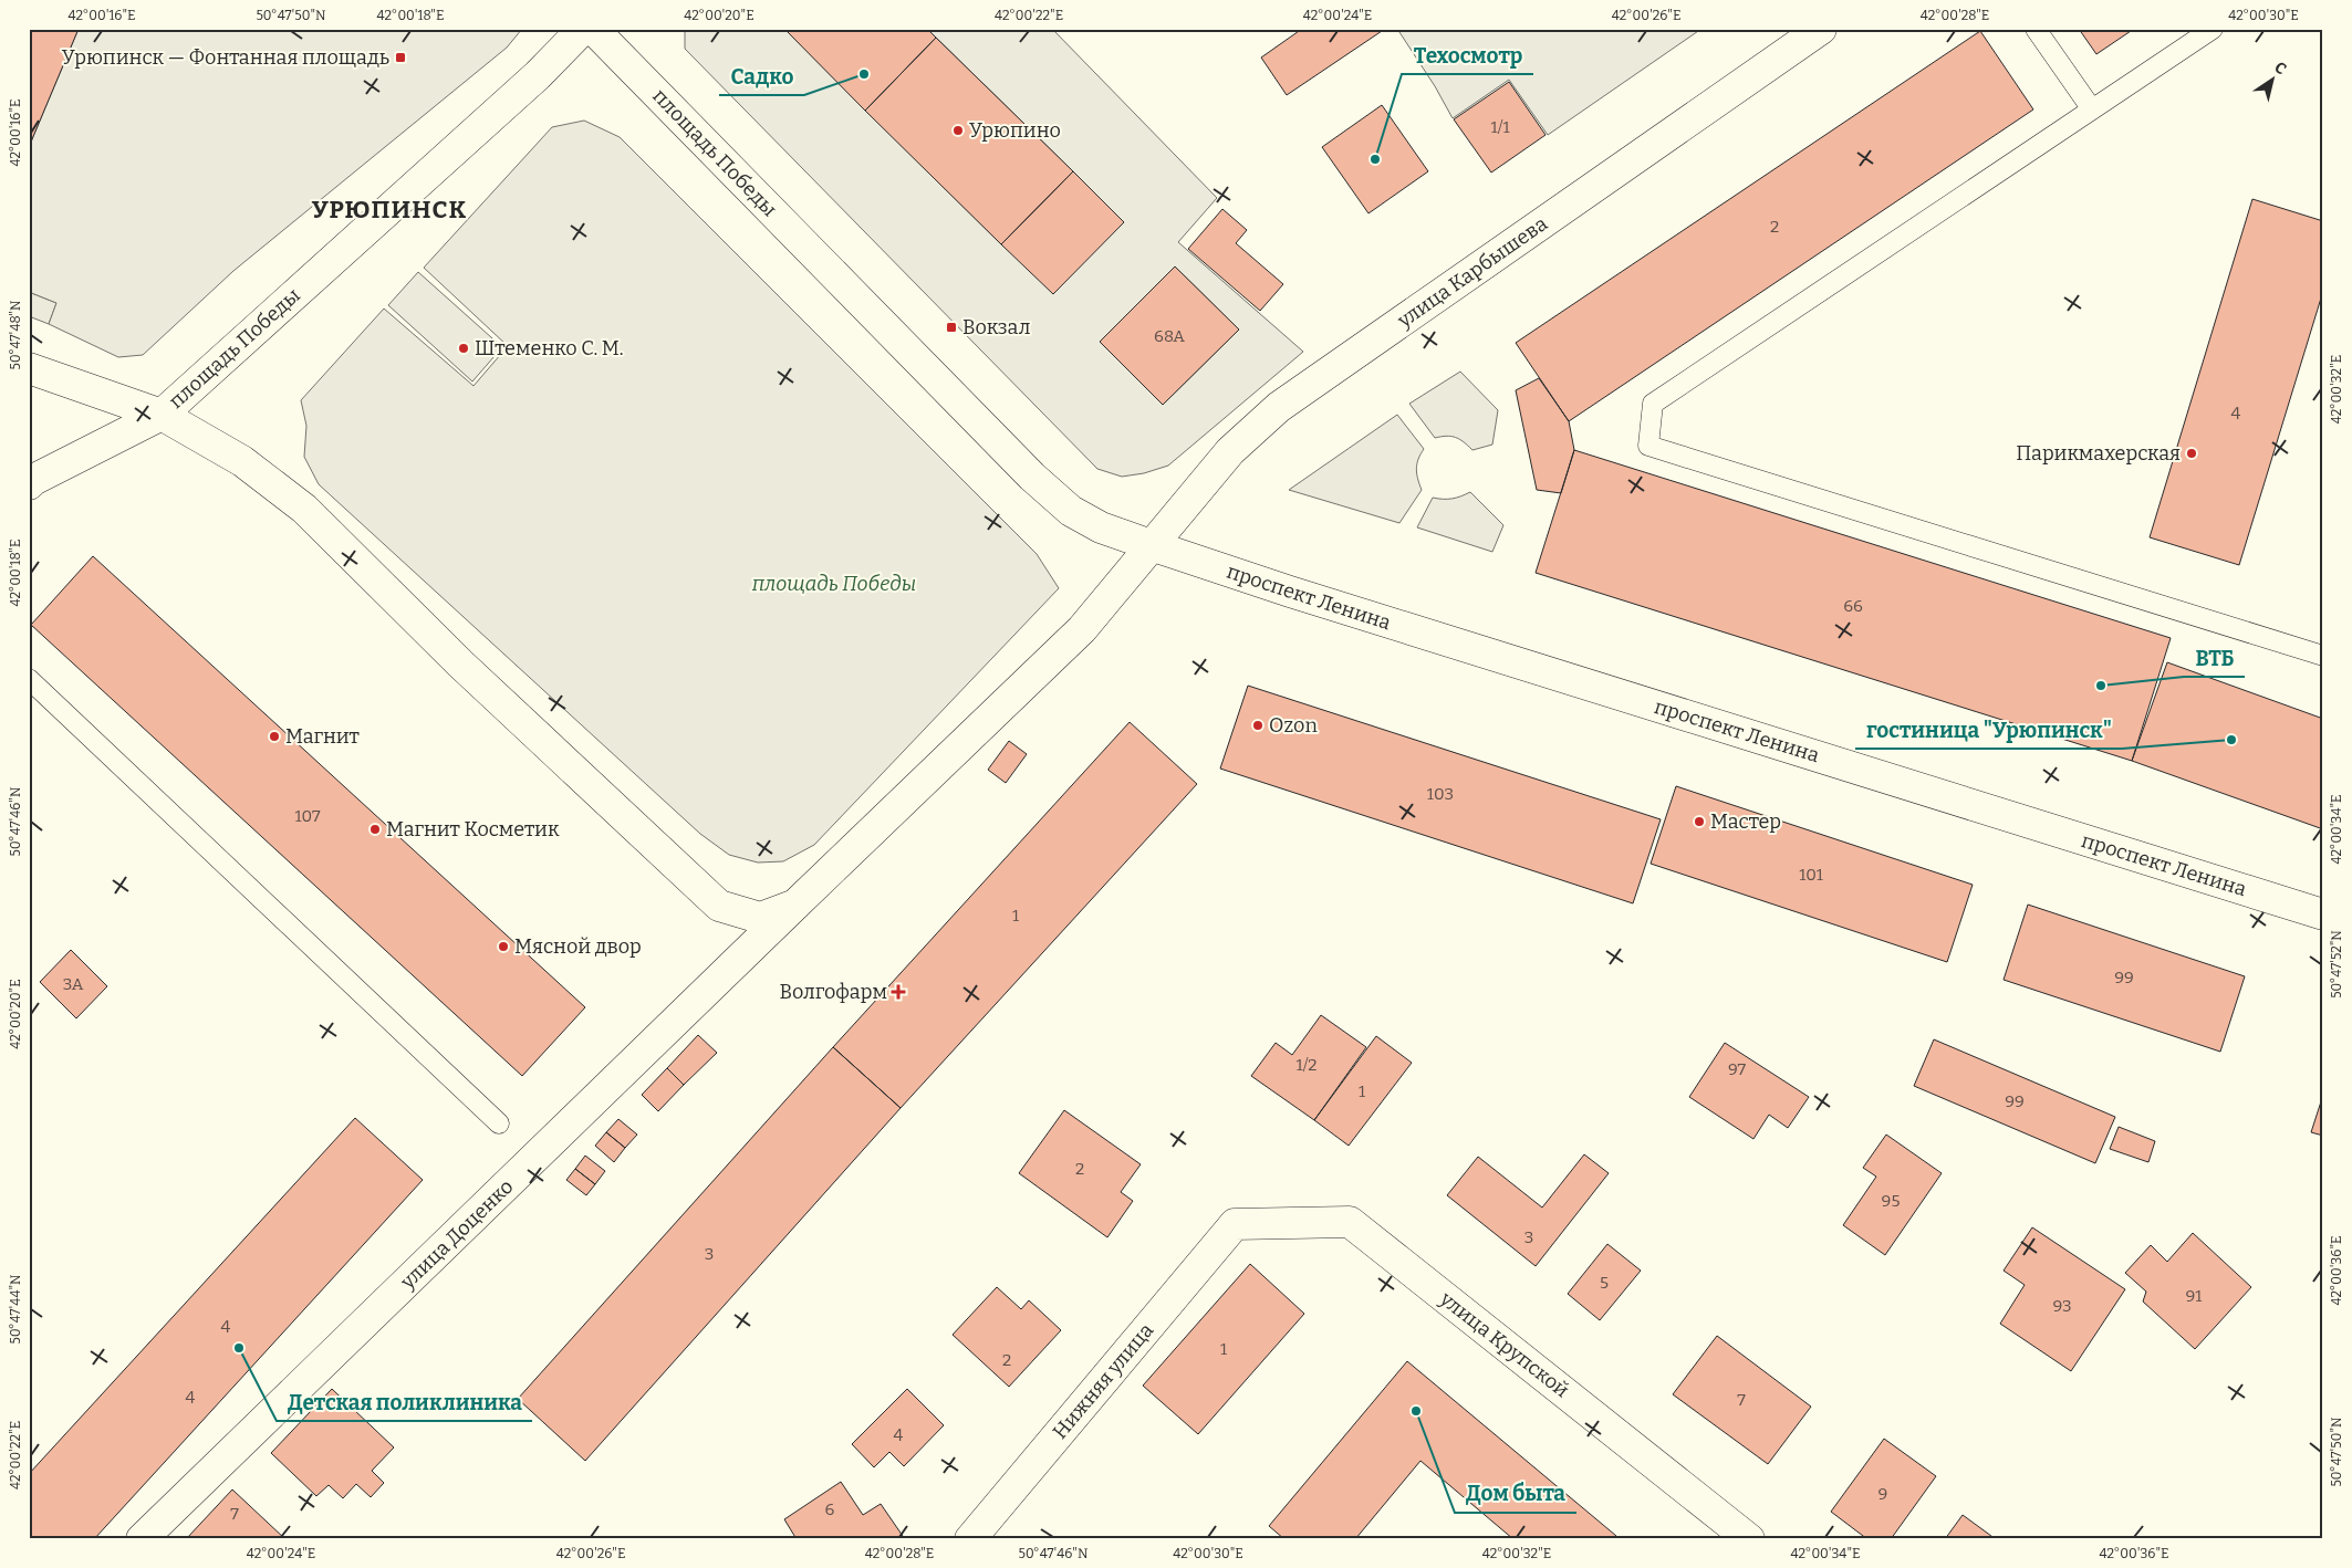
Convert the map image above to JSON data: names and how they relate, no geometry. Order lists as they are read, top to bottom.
{
  "streets": {
    "main road": [
      "площадь Победы",
      "улица Карбышева",
      "проспект Ленина",
      "улица Доценко",
      "улица Крупской",
      "Нижняя улица"
    ]
  },
  "crossings": [
    ["площадь Победы", "улица Карбышева"],
    ["площадь Победы", "проспект Ленина"],
    ["площадь Победы", "улица Доценко"],
    ["улица Карбышева", "проспект Ленина"],
    ["улица Крупской", "Нижняя улица"]
  ],
  "districts": ["УРЮПИНСК"],
  "parks": ["площадь Победы"],
  "places": {
    "transit": ["Урюпинск — Фонтанная площадь", "Вокзал"],
    "other": [
      "Садко",
      "Урюпино",
      "Техосмотр",
      "Штеменко С. М.",
      "Парикмахерская",
      "ВТБ",
      "Ozon",
      "Магнит",
      "гостиница \"Урюпинск\"",
      "Мастер",
      "Магнит Косметик",
      "Мясной двор",
      "Детская поликлиника",
      "Дом быта"
    ],
    "health": ["Волгофарм"]
  },
  "house_numbers": [
    "1/1",
    "2",
    "68А",
    "4",
    "66",
    "103",
    "107",
    "101",
    "1",
    "99",
    "3А",
    "1/2",
    "97",
    "1",
    "99",
    "2",
    "95",
    "3",
    "3",
    "5",
    "91",
    "93",
    "4",
    "1",
    "2",
    "4",
    "7",
    "4",
    "9",
    "6",
    "7"
  ],
  "north": "top right",
  "coordinates": [
    "42°00'16\"E",
    "50°47'50\"N",
    "42°00'18\"E",
    "42°00'20\"E",
    "42°00'22\"E",
    "42°00'24\"E",
    "42°00'26\"E",
    "42°00'28\"E",
    "42°00'30\"E",
    "50°47'48\"N",
    "42°00'32\"E",
    "50°47'46\"N",
    "42°00'34\"E",
    "50°47'52\"N",
    "42°00'36\"E",
    "50°47'44\"N"
  ]
}
